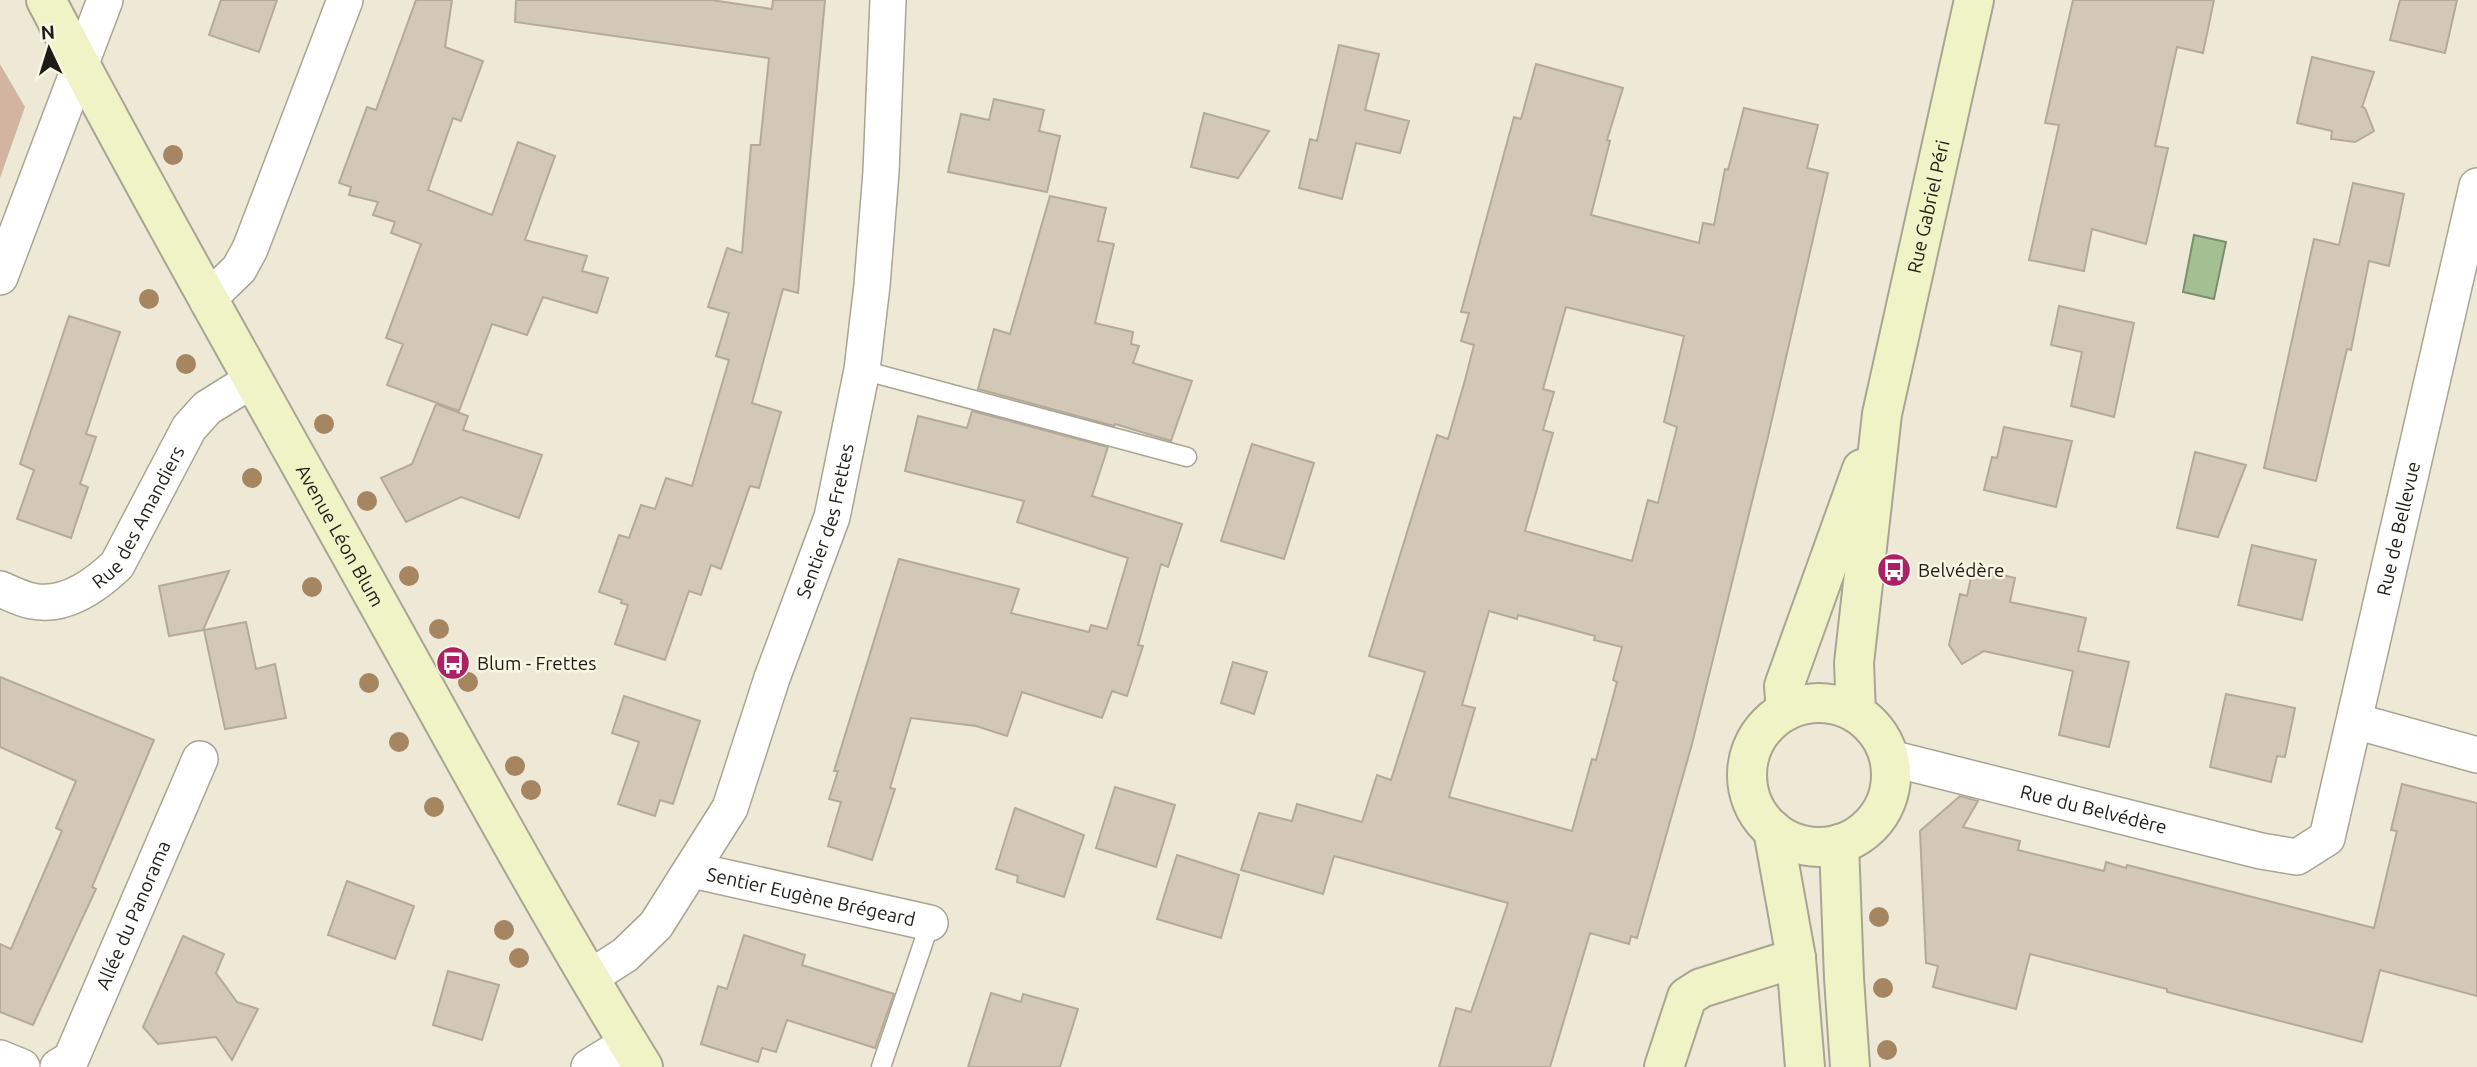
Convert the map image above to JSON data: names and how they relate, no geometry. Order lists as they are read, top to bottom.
{
  "streets": {
    "main road": ["Rue Gabriel Péri", "Avenue Léon Blum"],
    "street": [
      "Rue des Amandiers",
      "Sentier des Frettes",
      "Rue de Bellevue",
      "Rue du Belvédère",
      "Sentier Eugène Brégeard",
      "Allée du Panorama"
    ]
  },
  "crossings": [
    ["Rue Gabriel Péri", "Rue du Belvédère"],
    ["Rue des Amandiers", "Avenue Léon Blum"],
    ["Sentier des Frettes", "Avenue Léon Blum"],
    ["Sentier des Frettes", "Sentier Eugène Brégeard"],
    ["Rue de Bellevue", "Rue du Belvédère"]
  ],
  "places": {
    "bus stop": ["Belvédère", "Blum - Frettes"]
  },
  "north": "top"
}
